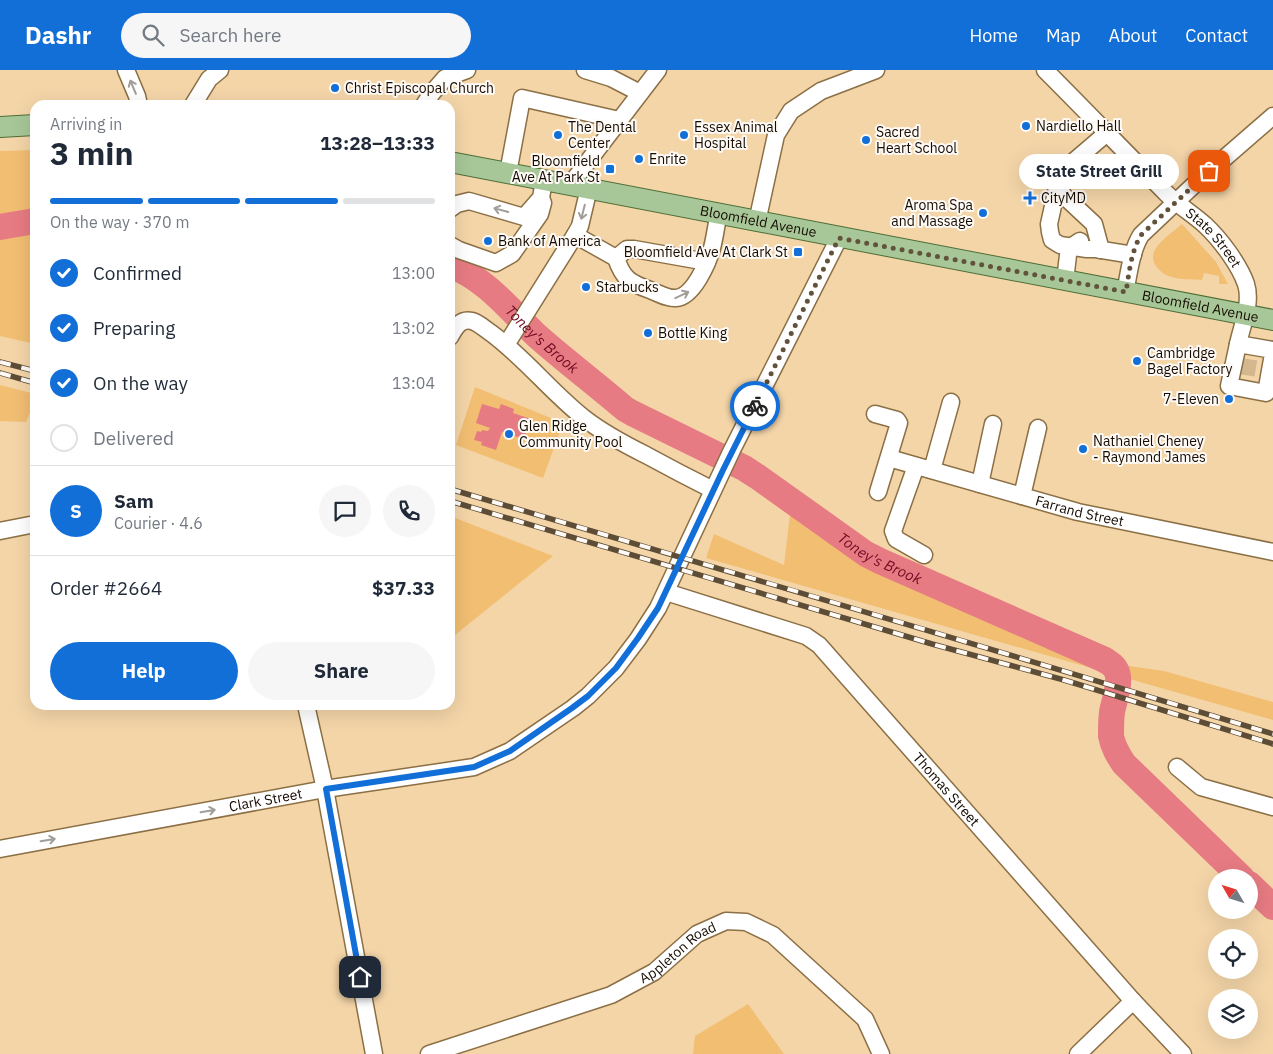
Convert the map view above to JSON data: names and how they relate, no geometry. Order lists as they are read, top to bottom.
{
  "streets": {
    "main road": ["Bloomfield Avenue"],
    "street": [
      "State Street",
      "Farrand Street",
      "Thomas Street",
      "Clark Street",
      "Appleton Road"
    ]
  },
  "crossings": [
    ["Bloomfield Avenue", "State Street"],
    ["Bloomfield Avenue", "Clark Street"],
    ["Thomas Street", "Clark Street"]
  ],
  "water": ["Toney's Brook"],
  "places": {
    "other": [
      "Christ Episcopal Church",
      "Nardiello Hall",
      "The Dental Center",
      "Essex Animal Hospital",
      "Sacred Heart School",
      "Enrite",
      "State Street Grill",
      "Aroma Spa and Massage",
      "Bank of America",
      "Starbucks",
      "Bottle King",
      "Cambridge Bagel Factory",
      "7-Eleven",
      "Glen Ridge Community Pool",
      "Nathaniel Cheney - Raymond James"
    ],
    "transit": ["Bloomfield Ave At Park St", "Bloomfield Ave At Clark St"],
    "health": ["CityMD"]
  },
  "north": "top left",
  "page": {
    "header": "Dashr",
    "search": "Search here",
    "nav": [
      "Home",
      "Map",
      "About",
      "Contact"
    ],
    "heading": ["3 min", "Arriving in", "13:28–13:33"],
    "panel": [
      "Sam",
      "Courier · 4.6",
      "Order #2664",
      "$37.33"
    ],
    "bubble": "State Street Grill",
    "bar": "On the way · 370 m",
    "list": [
      ["Confirmed", "13:00"],
      ["Preparing", "13:02"],
      ["On the way", "13:04"],
      "Delivered"
    ],
    "round": "S",
    "buttons": ["Help", "Share"]
  }
}
